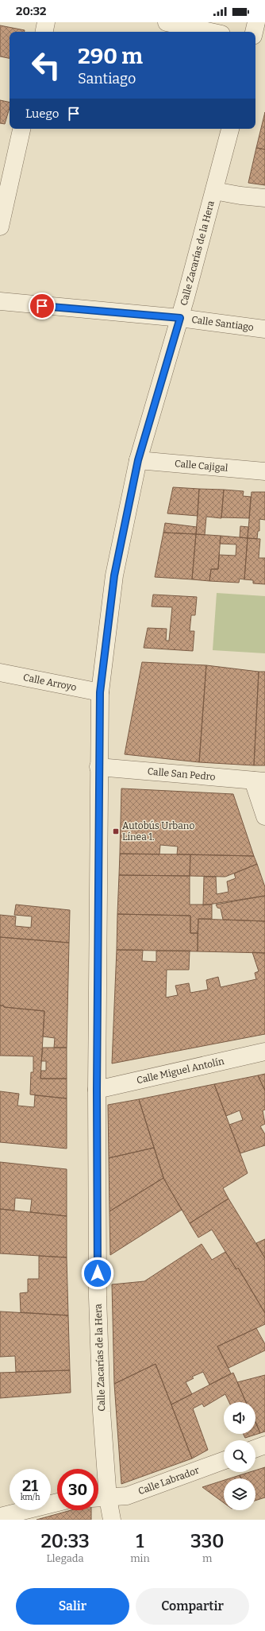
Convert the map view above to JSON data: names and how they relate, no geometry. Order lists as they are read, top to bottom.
{
  "streets": {
    "street": [
      "Calle Zacarías de la Hera",
      "Calle Santiago",
      "Calle Cajigal",
      "Calle Arroyo",
      "Calle San Pedro",
      "Calle Miguel Antolín",
      "Calle Labrador"
    ]
  },
  "crossings": [
    ["Calle Zacarías de la Hera", "Calle Santiago"],
    ["Calle Zacarías de la Hera", "Calle Cajigal"],
    ["Calle Zacarías de la Hera", "Calle Arroyo"],
    ["Calle Zacarías de la Hera", "Calle San Pedro"],
    ["Calle Zacarías de la Hera", "Calle Miguel Antolín"],
    ["Calle Zacarías de la Hera", "Calle Labrador"]
  ],
  "places": {
    "transit": ["Autobús Urbano Línea 1."]
  },
  "page": {
    "status": "20:32",
    "turn": ["290 m", "Santiago"],
    "then": "Luego",
    "speed": "21 km/h",
    "limit": "30",
    "eta": [
      "20:33",
      "Llegada",
      "1",
      "min",
      "330",
      "m"
    ],
    "buttons": ["Salir", "Compartir"]
  }
}
